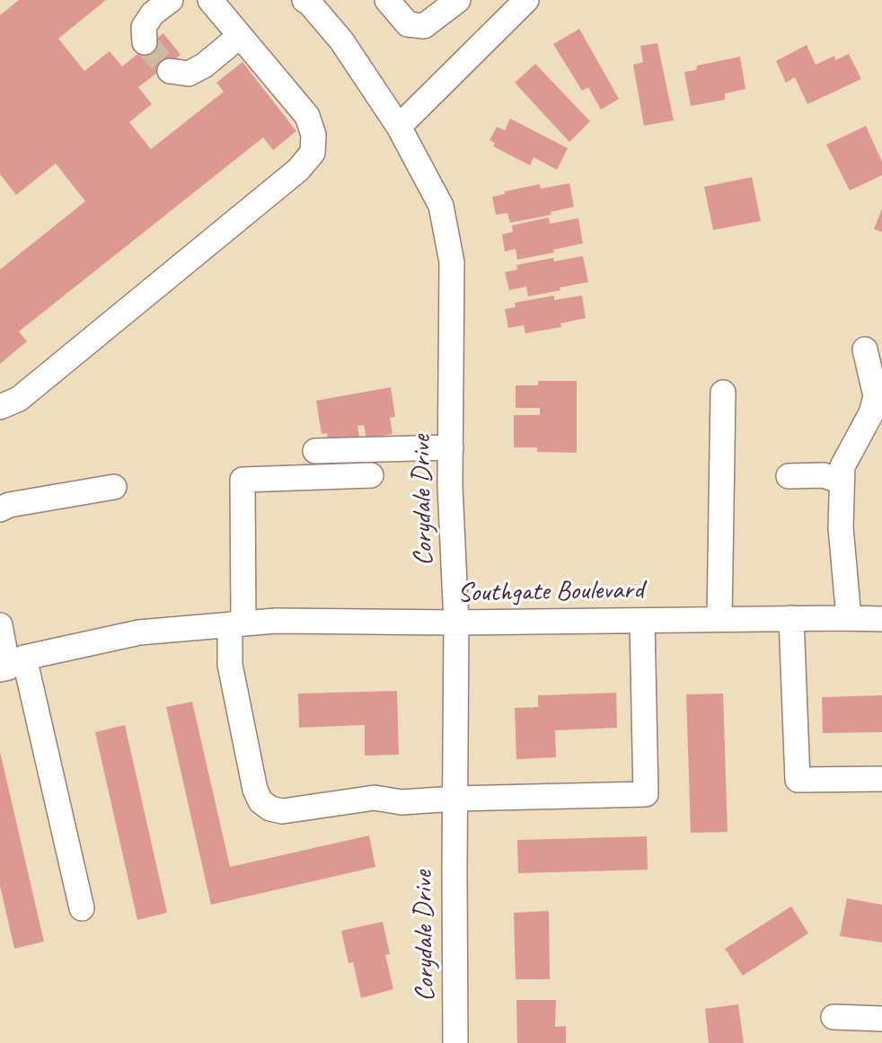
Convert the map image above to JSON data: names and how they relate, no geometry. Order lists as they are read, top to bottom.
{
  "streets": {
    "street": ["Corydale Drive", "Southgate Boulevard"]
  },
  "crossings": [
    ["Corydale Drive", "Southgate Boulevard"]
  ]
}
